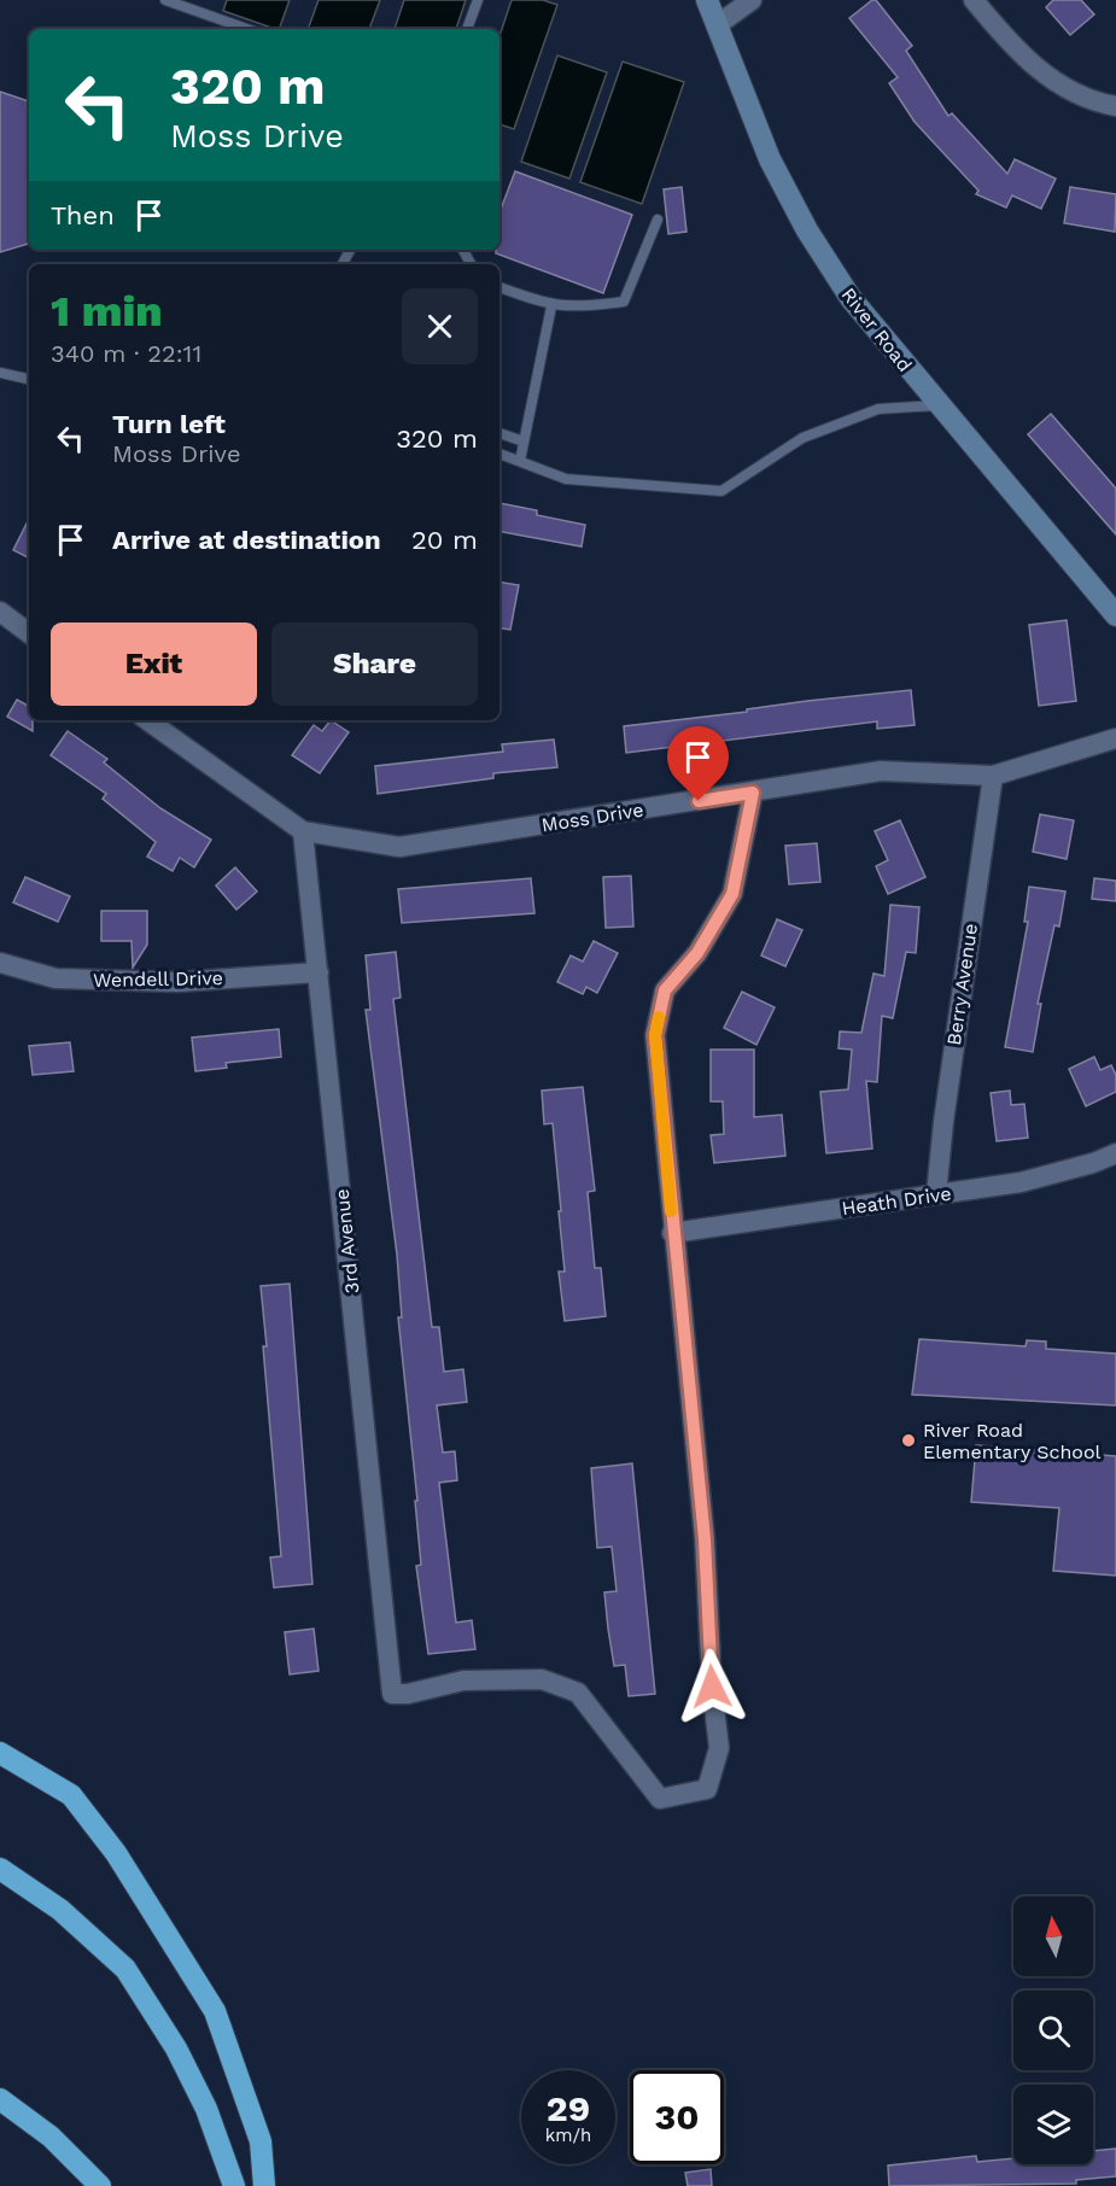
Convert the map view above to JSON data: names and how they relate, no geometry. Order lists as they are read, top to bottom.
{
  "streets": {
    "main road": ["River Road"],
    "street": [
      "Moss Drive",
      "Wendell Drive",
      "Berry Avenue",
      "Heath Drive",
      "3rd Avenue"
    ]
  },
  "crossings": [
    ["Moss Drive", "Berry Avenue"],
    ["Moss Drive", "3rd Avenue"],
    ["Wendell Drive", "3rd Avenue"],
    ["Berry Avenue", "Heath Drive"],
    ["Heath Drive", "3rd Avenue"]
  ],
  "places": ["River Road Elementary School"],
  "north": "top",
  "page": {
    "turn": ["320 m", "Moss Drive"],
    "then": "Then",
    "heading": ["1 min", "340 m · 22:11"],
    "list": [
      {
        "name": "Turn left",
        "note": "Moss Drive",
        "value": "320 m"
      },
      {
        "name": "Arrive at destination",
        "value": "20 m"
      }
    ],
    "buttons": ["Exit", "Share"],
    "speed": "29 km/h",
    "limit": "30"
  }
}
